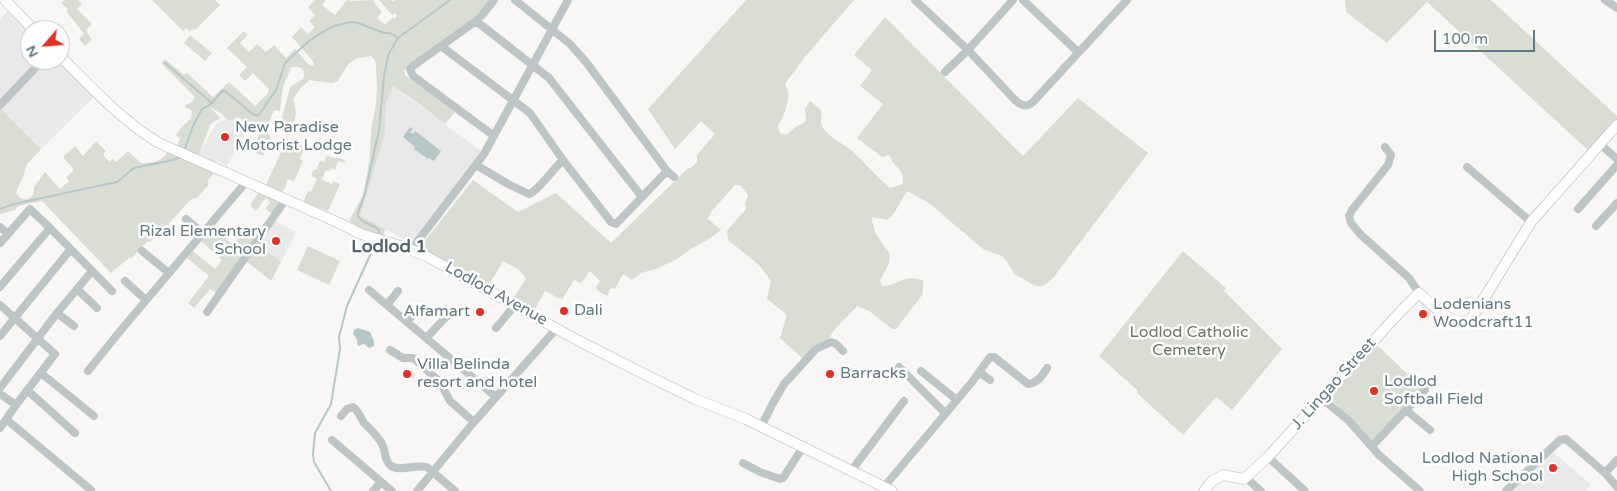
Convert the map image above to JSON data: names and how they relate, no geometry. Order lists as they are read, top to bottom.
{
  "streets": {
    "main road": ["Lodlod Avenue", "J. Lingao Street"]
  },
  "districts": ["Lodlod 1"],
  "parks": ["Lodlod Catholic Cemetery"],
  "places": [
    "New Paradise Motorist Lodge",
    "Rizal Elementary School",
    "Dali",
    "Alfamart",
    "Lodenians Woodcraft11",
    "Villa Belinda resort and hotel",
    "Barracks",
    "Lodlod Softball Field",
    "Lodlod National High School"
  ],
  "scale_bar": "100 m",
  "north": "bottom left"
}
